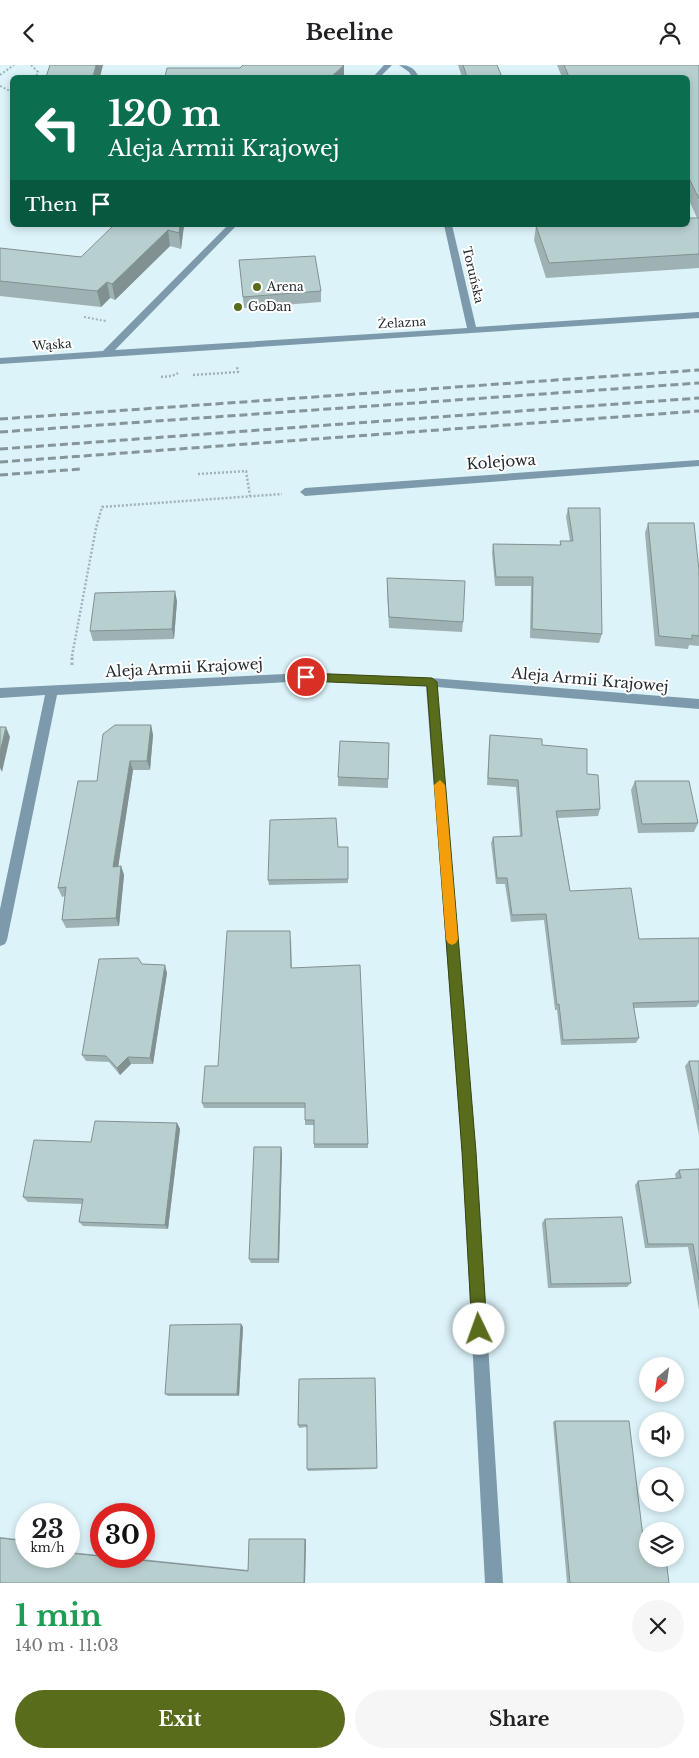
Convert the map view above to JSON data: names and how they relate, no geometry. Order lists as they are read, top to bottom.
{
  "streets": {
    "street": [
      "Toruńska",
      "Żelazna",
      "Wąska",
      "Kolejowa",
      "Aleja Armii Krajowej"
    ]
  },
  "crossings": [
    ["Toruńska", "Żelazna"],
    ["Żelazna", "Wąska"]
  ],
  "places": ["Arena", "GoDan"],
  "north": "bottom left",
  "page": {
    "header": "Beeline",
    "turn": ["120 m", "Aleja Armii Krajowej"],
    "then": "Then",
    "speed": "23 km/h",
    "limit": "30",
    "heading": ["1 min", "140 m · 11:03"],
    "buttons": ["Exit", "Share"]
  }
}
